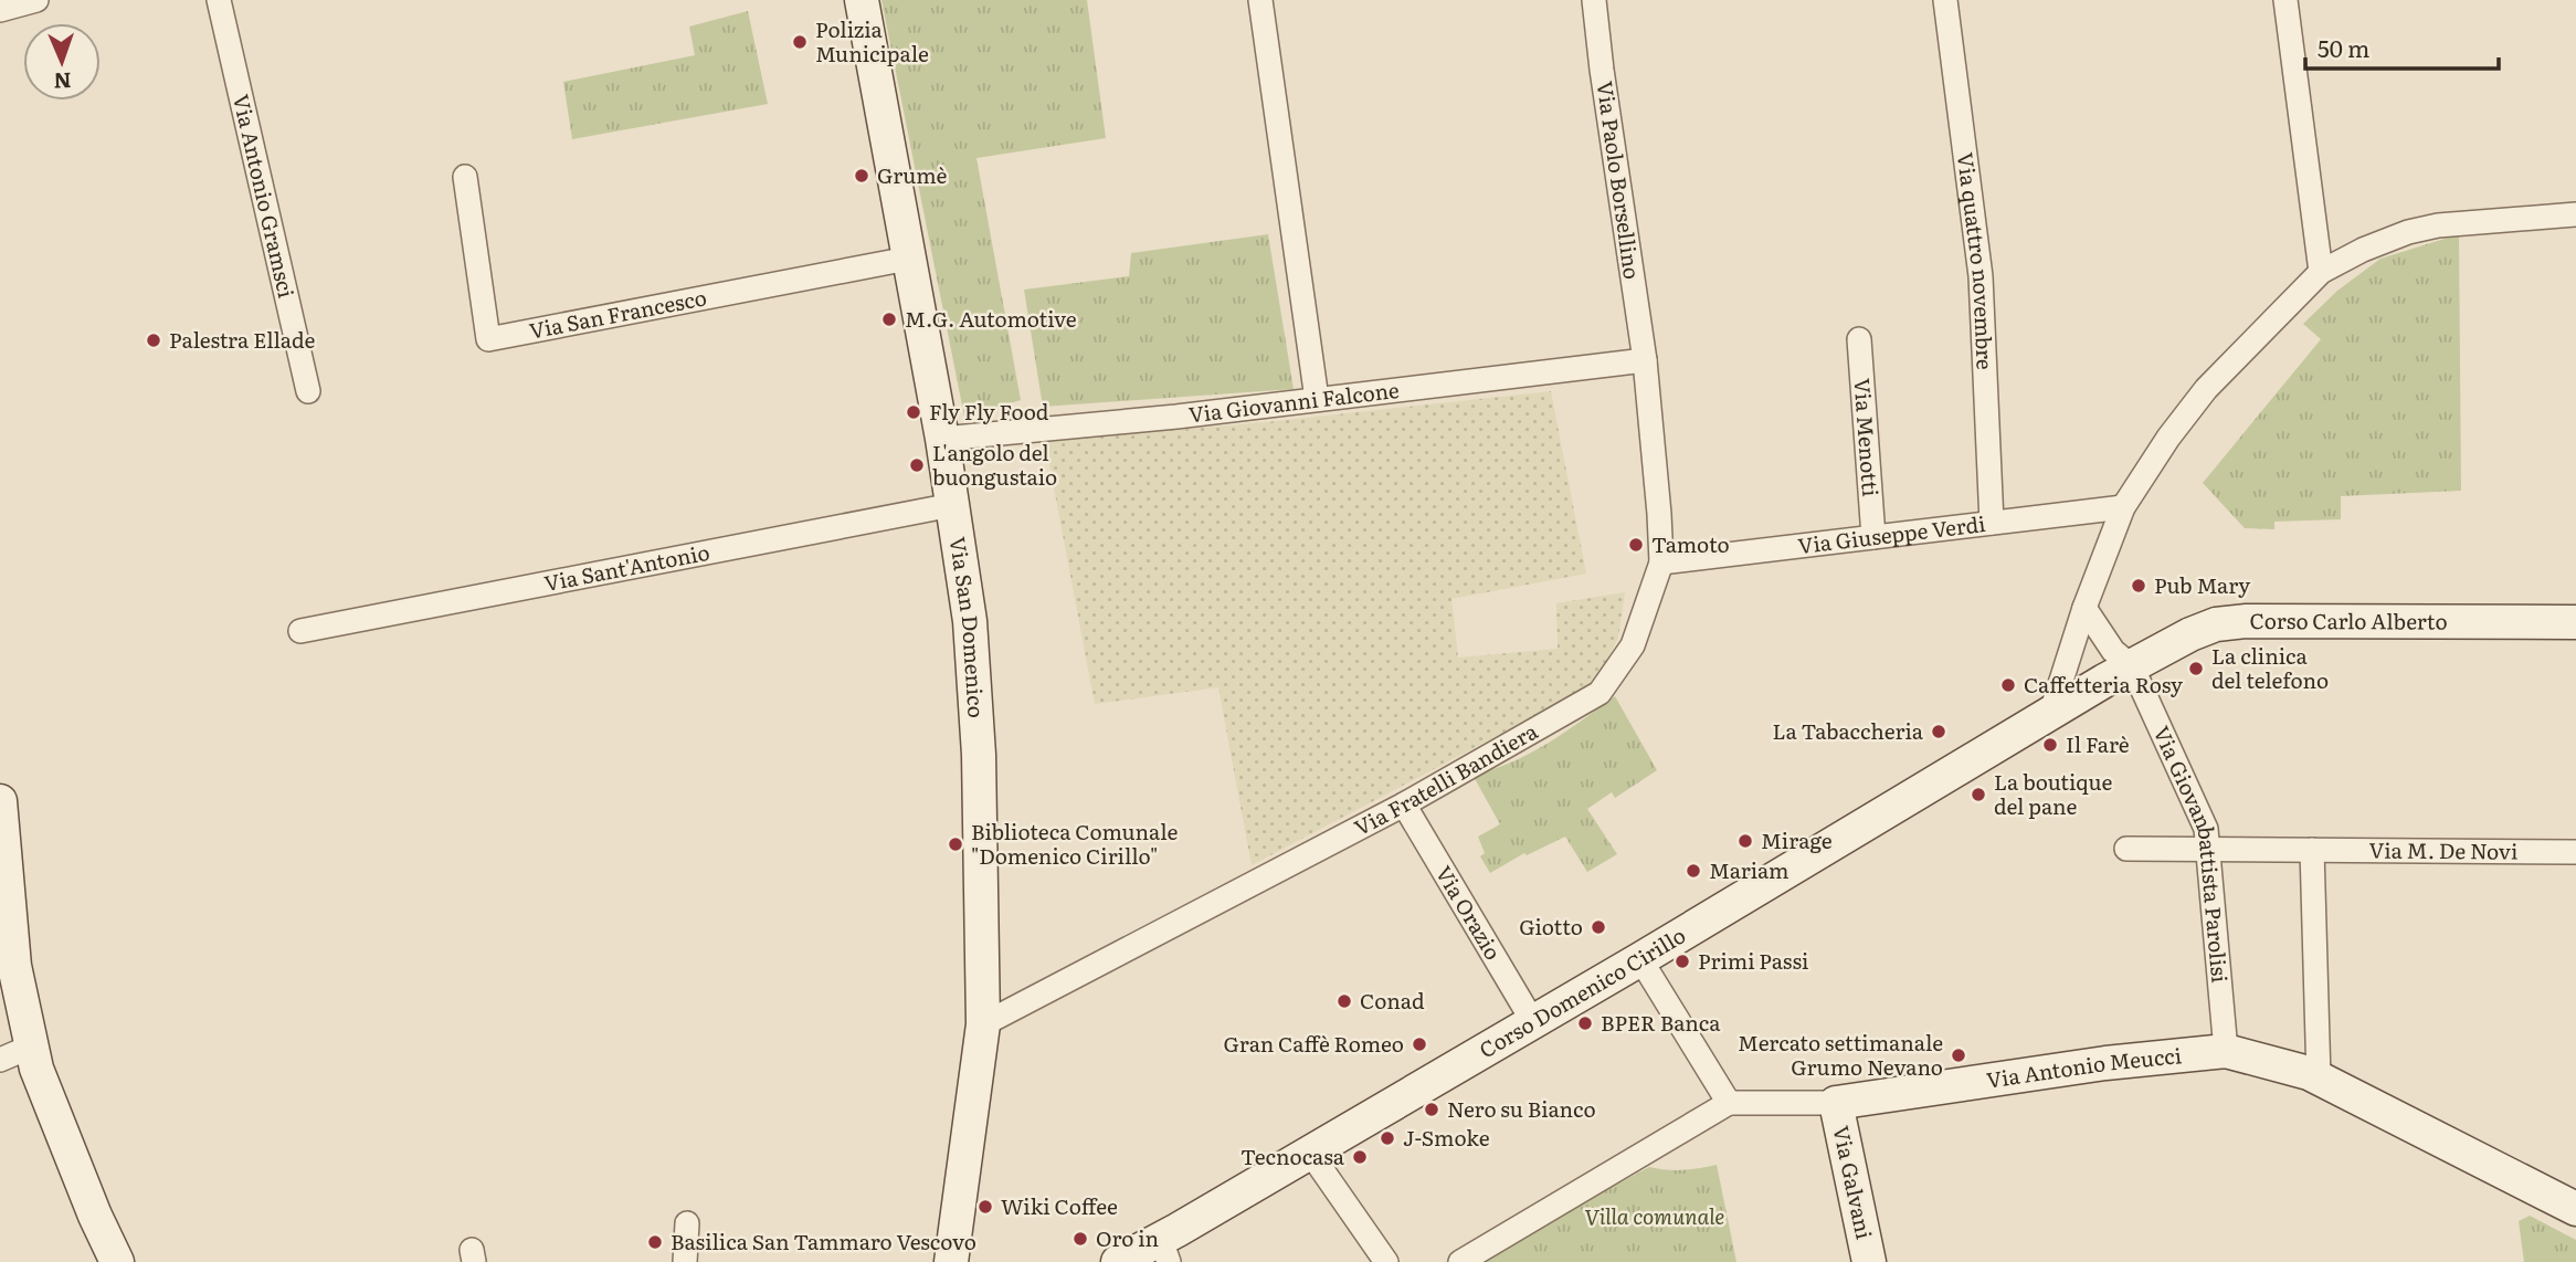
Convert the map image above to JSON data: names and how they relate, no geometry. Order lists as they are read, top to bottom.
{
  "streets": {
    "street": [
      "Via Paolo Borsellino",
      "Via Antonio Gramsci",
      "Via quattro novembre",
      "Via San Francesco",
      "Via Giovanni Falcone",
      "Via Menotti",
      "Via Giuseppe Verdi",
      "Via Sant'Antonio",
      "Corso Carlo Alberto",
      "Via San Domenico",
      "Via Fratelli Bandiera",
      "Via M. De Novi",
      "Via Giovanbattista Parolisi",
      "Via Orazio",
      "Corso Domenico Cirillo",
      "Via Antonio Meucci",
      "Via Galvani"
    ]
  },
  "crossings": [
    ["Via Paolo Borsellino", "Via Giovanni Falcone"],
    ["Via Paolo Borsellino", "Via Fratelli Bandiera"],
    ["Via quattro novembre", "Via Giuseppe Verdi"],
    ["Via San Francesco", "Via San Domenico"],
    ["Via Giovanni Falcone", "Via San Domenico"],
    ["Via Giovanni Falcone", "Via Fratelli Bandiera"],
    ["Via Menotti", "Via Giuseppe Verdi"],
    ["Via Giuseppe Verdi", "Via Fratelli Bandiera"],
    ["Via Sant'Antonio", "Via San Domenico"],
    ["Corso Carlo Alberto", "Via Giovanbattista Parolisi"],
    ["Corso Carlo Alberto", "Corso Domenico Cirillo"],
    ["Via San Domenico", "Via Fratelli Bandiera"],
    ["Via Fratelli Bandiera", "Via Orazio"],
    ["Via M. De Novi", "Via Giovanbattista Parolisi"],
    ["Via Giovanbattista Parolisi", "Via Antonio Meucci"],
    ["Via Orazio", "Corso Domenico Cirillo"],
    ["Via Antonio Meucci", "Via Galvani"]
  ],
  "parks": ["Villa comunale"],
  "places": [
    "Polizia Municipale",
    "Grumè",
    "M.G. Automotive",
    "Palestra Ellade",
    "Fly Fly Food",
    "L'angolo del buongustaio",
    "Tamoto",
    "Pub Mary",
    "La clinica del telefono",
    "Caffetteria Rosy",
    "La Tabaccheria",
    "Il Farè",
    "La boutique del pane",
    "Mirage",
    "Biblioteca Comunale \"Domenico Cirillo\"",
    "Mariam",
    "Giotto",
    "Primi Passi",
    "Conad",
    "BPER Banca",
    "Gran Caffè Romeo",
    "Mercato settimanale Grumo Nevano",
    "Nero su Bianco",
    "J-Smoke",
    "Tecnocasa",
    "Wiki Coffee",
    "Oro in",
    "Basilica San Tammaro Vescovo"
  ],
  "scale_bar": "50 m",
  "north": "bottom"
}
